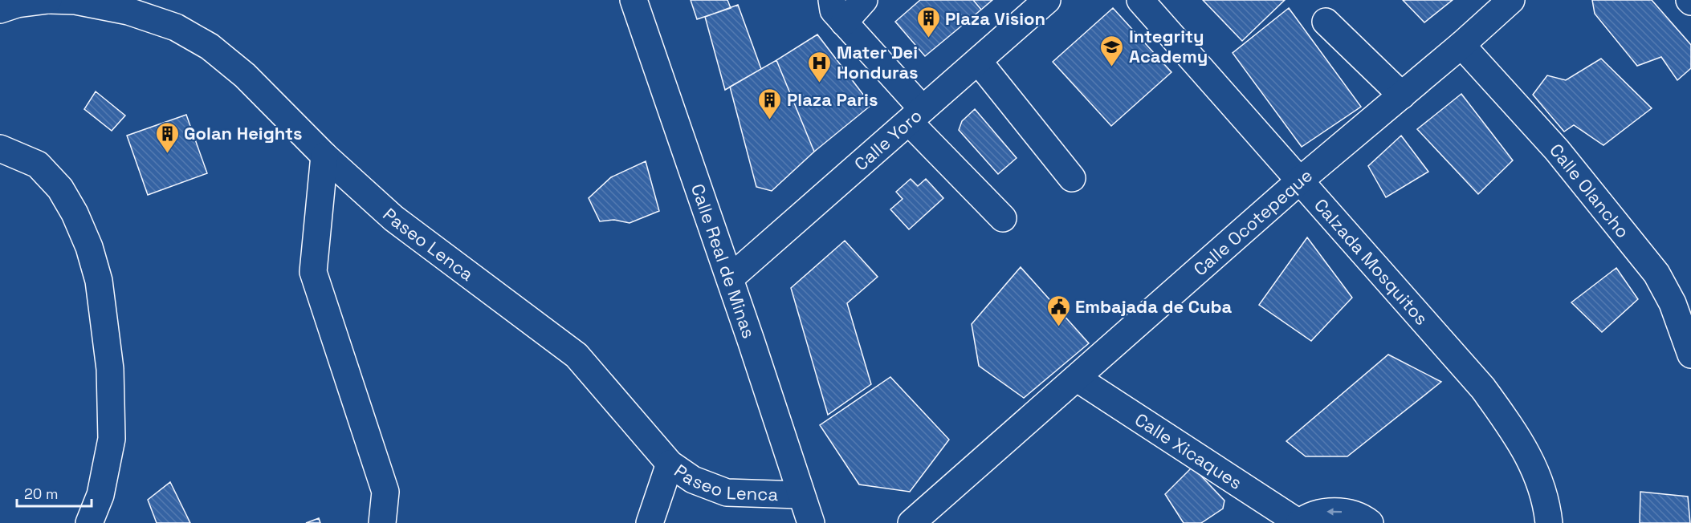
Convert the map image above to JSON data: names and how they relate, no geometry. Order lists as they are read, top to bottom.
{
  "streets": {
    "street": [
      "Calle Yoro",
      "Calle Olancho",
      "Calle Ocotepeque",
      "Paseo Lenca",
      "Calle Real de Minas",
      "Calzada Mosquitos",
      "Calle Xicaques"
    ]
  },
  "crossings": [
    ["Calle Yoro", "Calle Real de Minas"],
    ["Calle Olancho", "Calle Ocotepeque"],
    ["Calle Ocotepeque", "Calzada Mosquitos"],
    ["Calle Ocotepeque", "Calle Xicaques"],
    ["Paseo Lenca", "Calle Real de Minas"]
  ],
  "places": {
    "building": ["Plaza Vision", "Plaza Paris", "Golan Heights"],
    "school or university": ["Integrity Academy"],
    "hospital": ["Mater Dei Honduras"],
    "public building": ["Embajada de Cuba"]
  },
  "scale_bar": "20 m"
}
